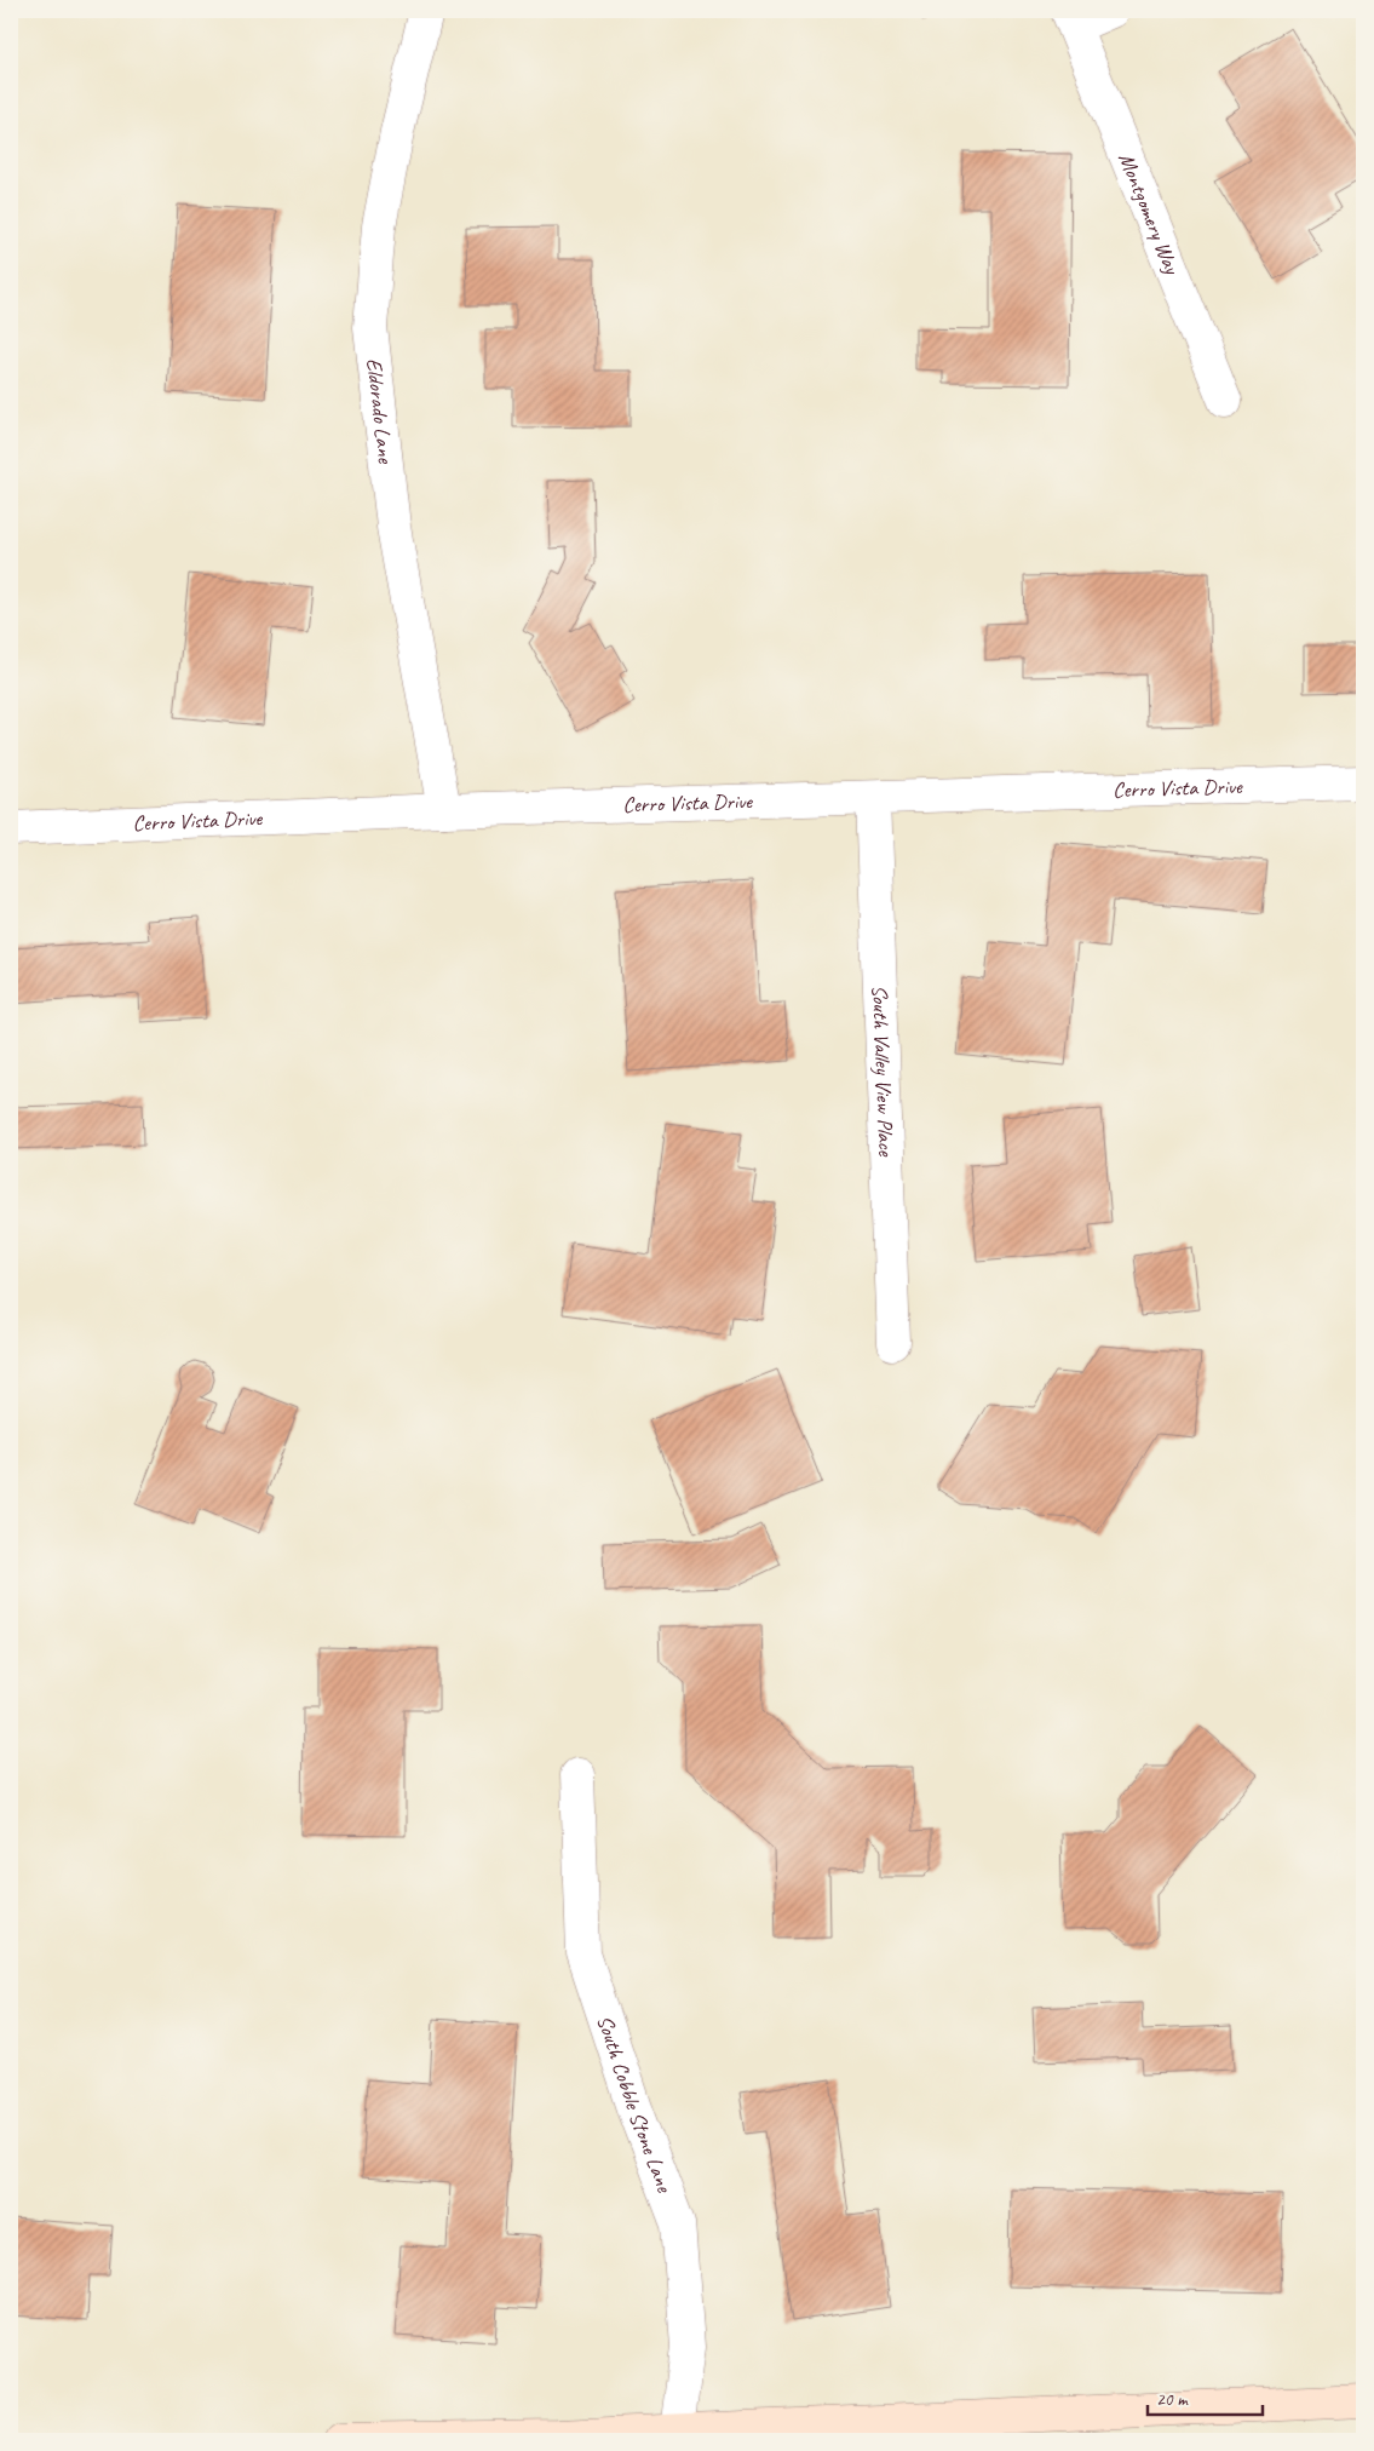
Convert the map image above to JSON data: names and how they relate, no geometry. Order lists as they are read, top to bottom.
{
  "streets": {
    "street": [
      "Montgomery Way",
      "Eldorado Lane",
      "Cerro Vista Drive",
      "South Valley View Place",
      "South Cobble Stone Lane"
    ]
  },
  "crossings": [
    ["Eldorado Lane", "Cerro Vista Drive"],
    ["Cerro Vista Drive", "South Valley View Place"]
  ],
  "scale_bar": "20 m"
}
